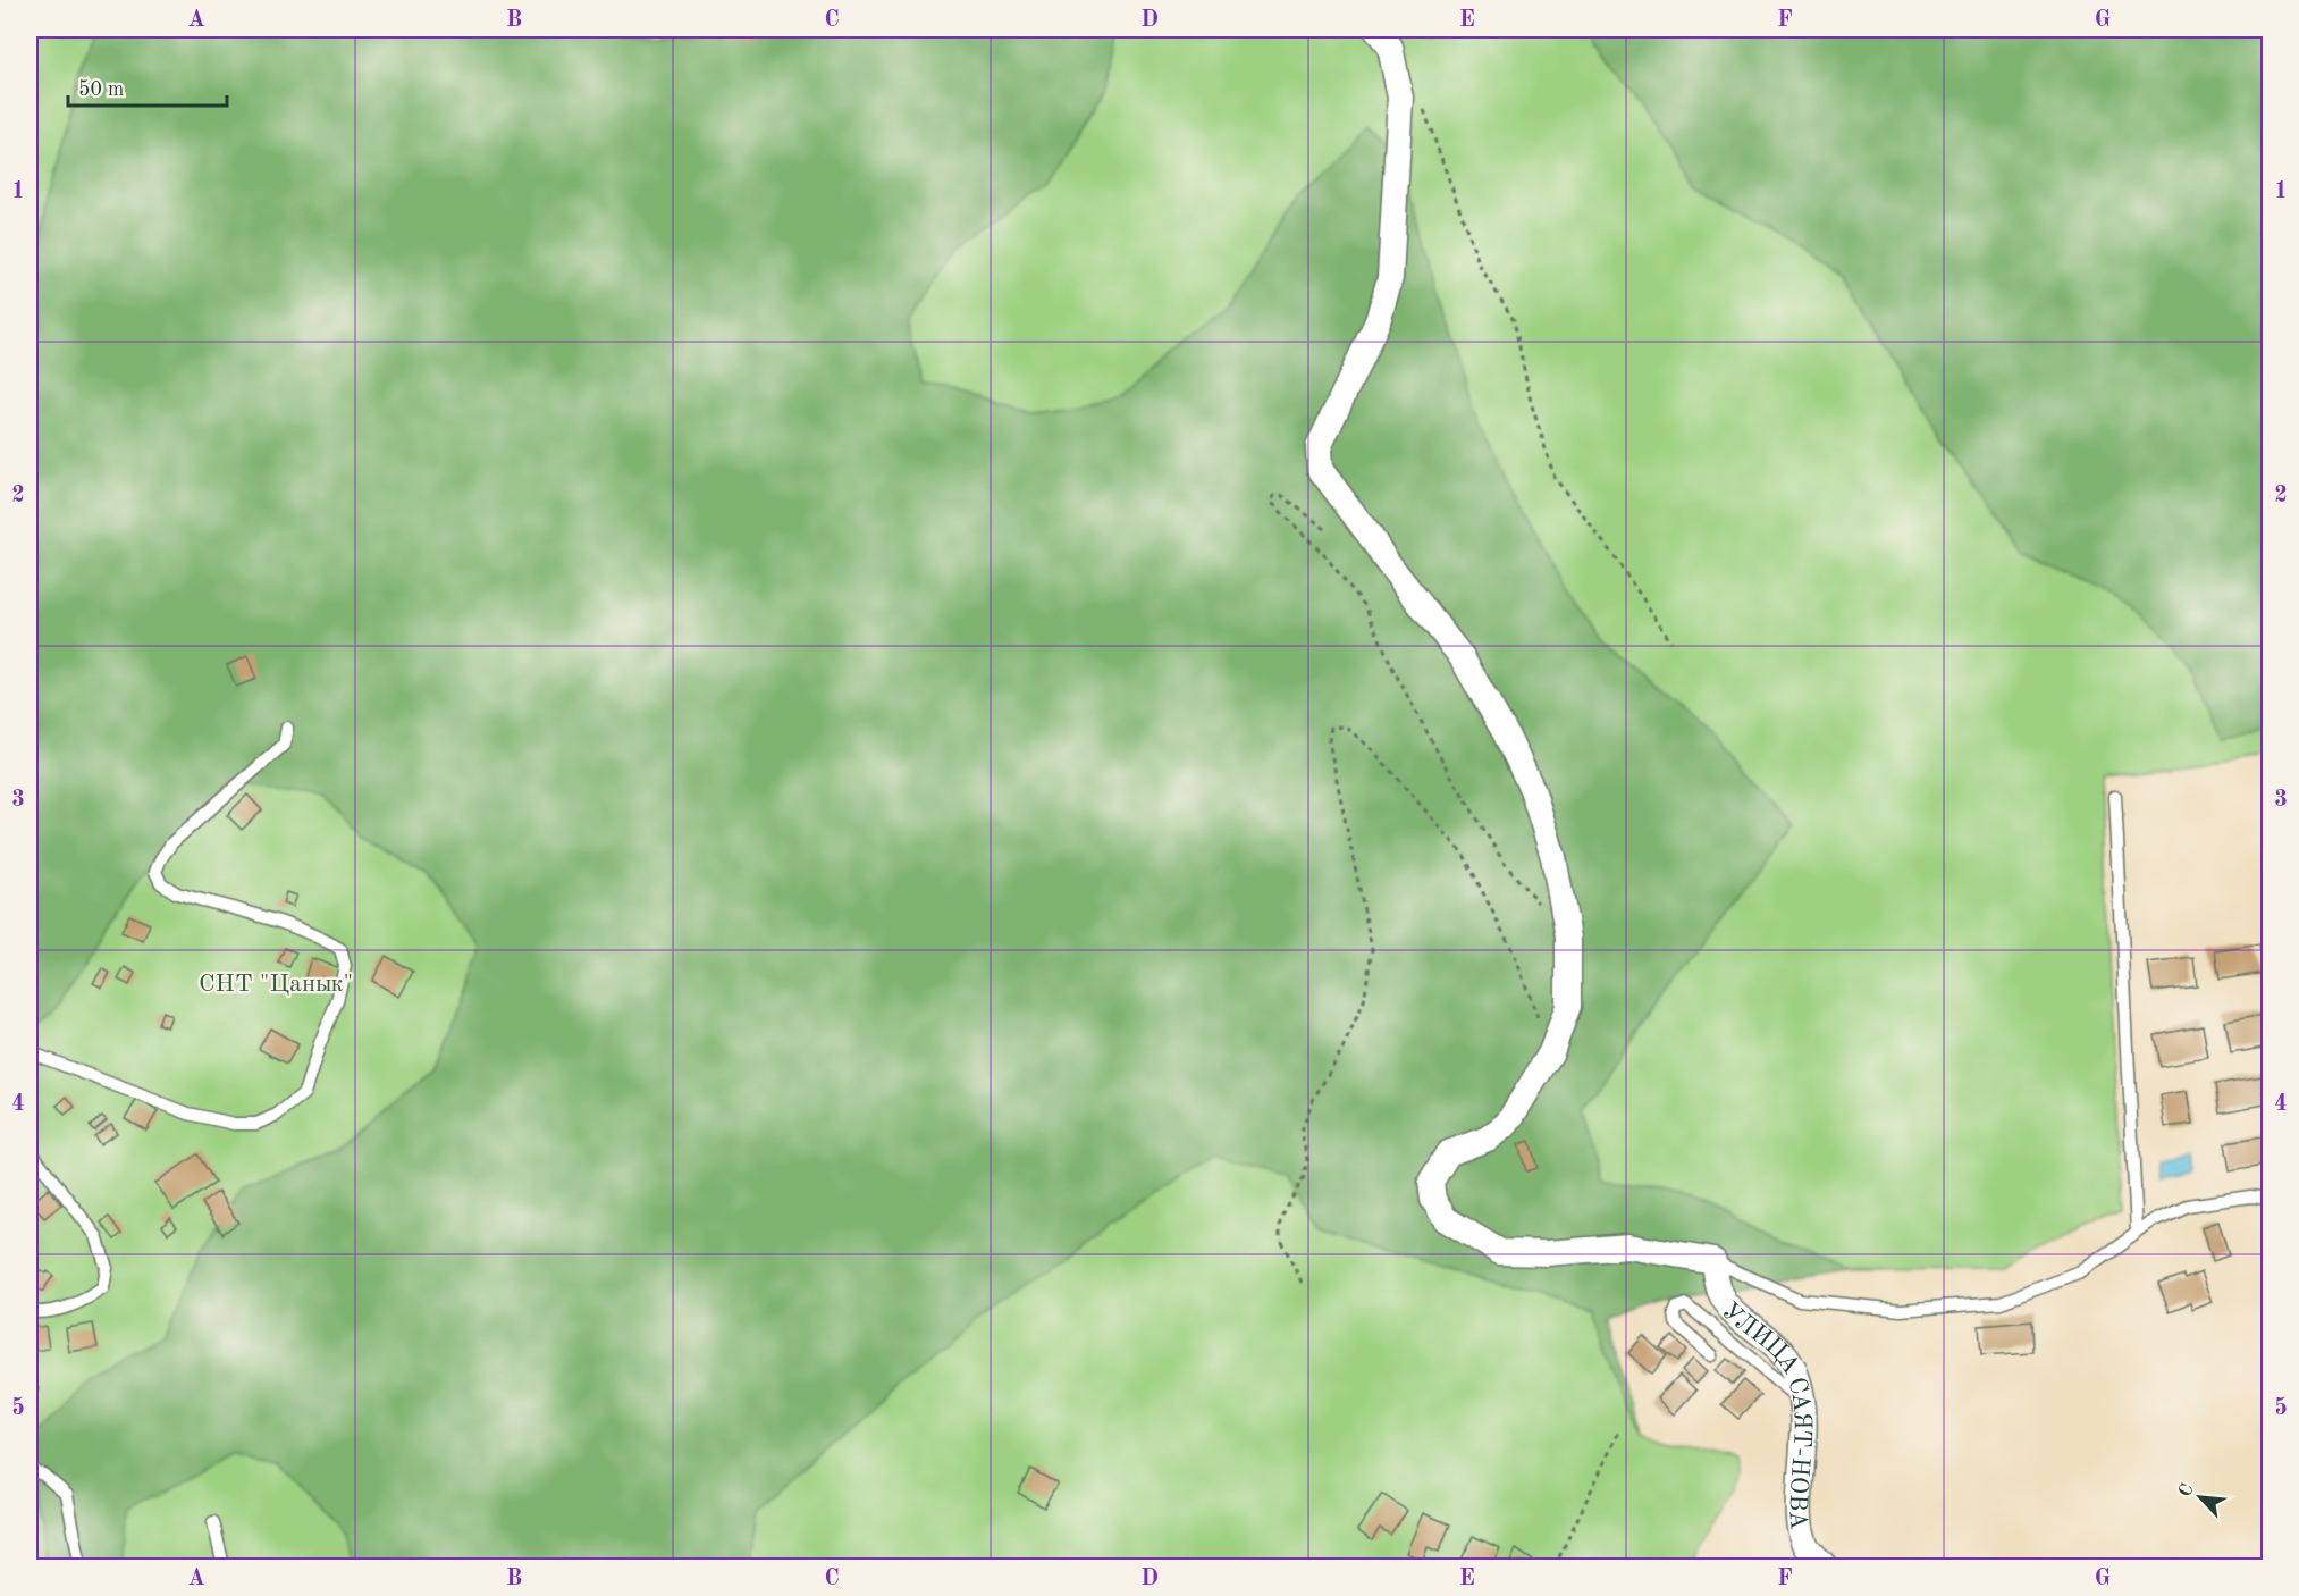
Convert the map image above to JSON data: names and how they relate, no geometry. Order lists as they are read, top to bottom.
{
  "streets": {
    "street": ["УЛИЦА САЯТ-НОВА"]
  },
  "parks": ["СНТ \"Цанык\""],
  "scale_bar": "50 m",
  "north": "top left",
  "grid": {
    "columns": [
      "A",
      "B",
      "C",
      "D",
      "E",
      "F",
      "G"
    ],
    "rows": [
      "1",
      "2",
      "3",
      "4",
      "5"
    ]
  }
}
